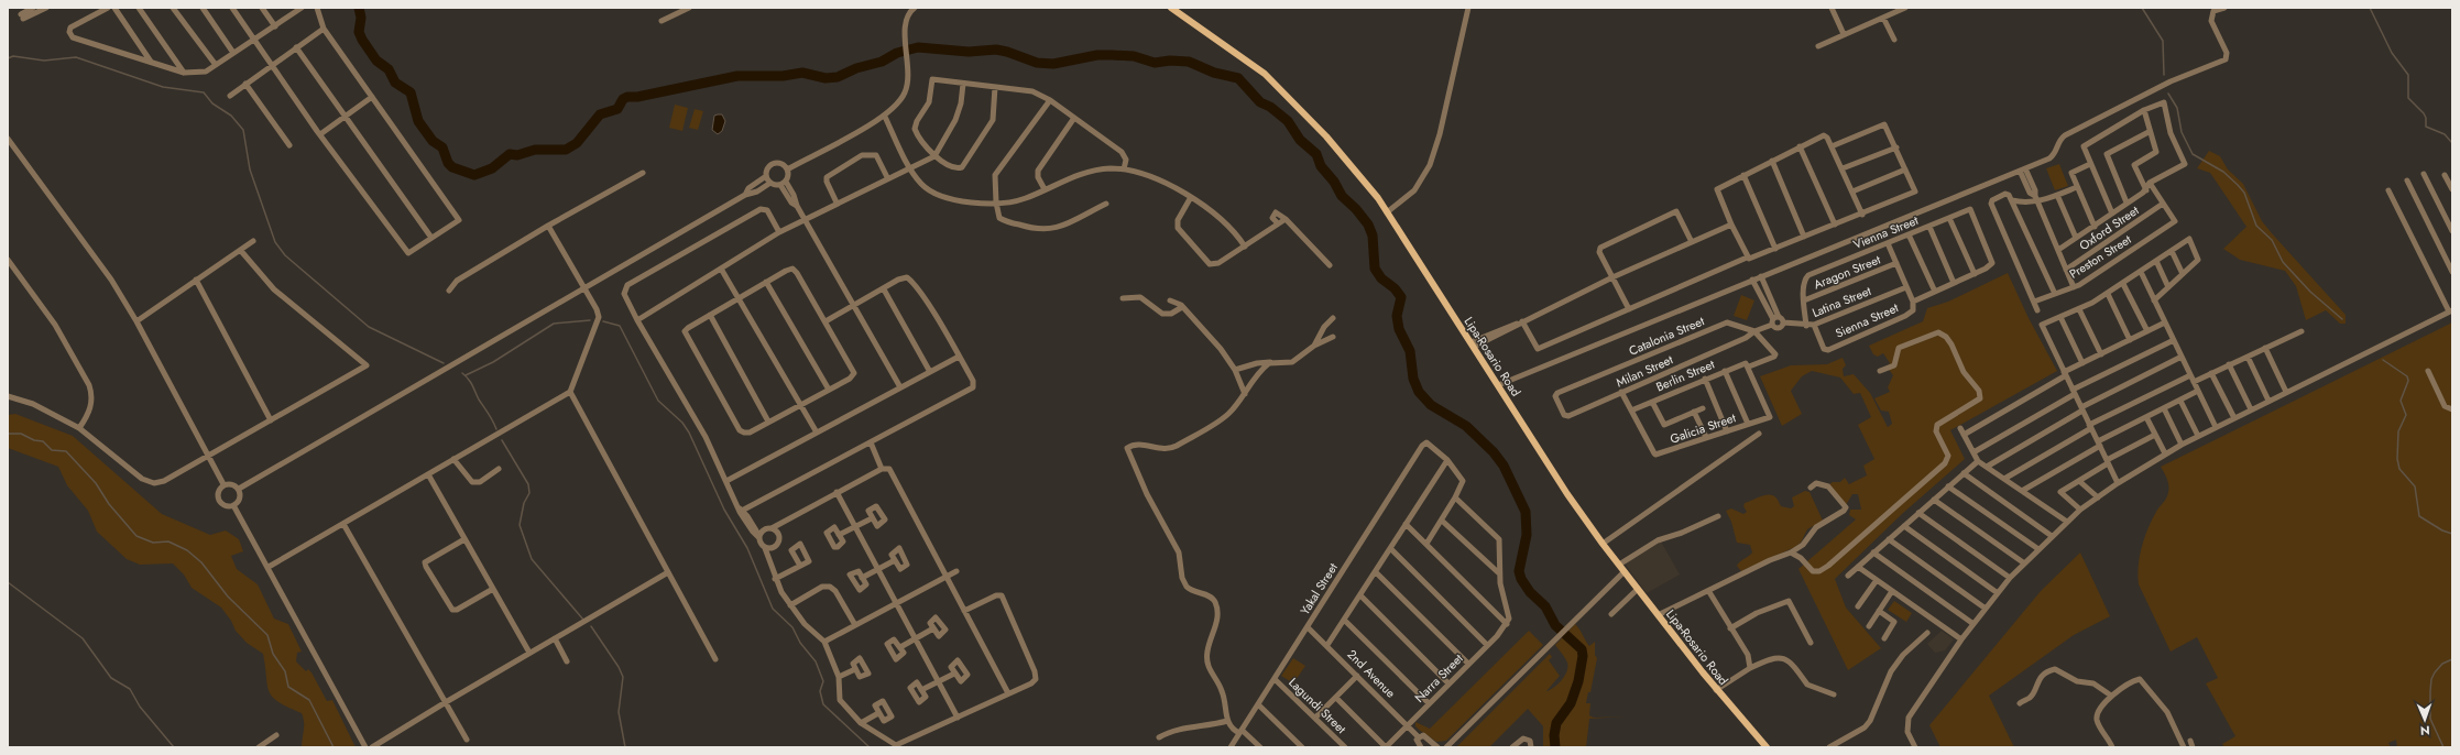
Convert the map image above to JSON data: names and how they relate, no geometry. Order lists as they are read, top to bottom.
{
  "streets": {
    "main road": ["Lipa-Rosario Road"],
    "street": [
      "Oxford Street",
      "Vienna Street",
      "Preston Street",
      "Aragon Street",
      "Latina Street",
      "Sienna Street",
      "Catalonia Street",
      "Milan Street",
      "Berlin Street",
      "Galicia Street",
      "Yakal Street",
      "2nd Avenue",
      "Narra Street",
      "Lagundi Street"
    ]
  },
  "crossings": [
    ["Oxford Street", "Preston Street"],
    ["Vienna Street", "Aragon Street"],
    ["Vienna Street", "Sienna Street"],
    ["Latina Street", "Sienna Street"],
    ["Latina Street", "Milan Street"],
    ["Catalonia Street", "Milan Street"],
    ["Catalonia Street", "Berlin Street"],
    ["Milan Street", "Galicia Street"],
    ["Berlin Street", "Galicia Street"],
    ["Yakal Street", "2nd Avenue"],
    ["Yakal Street", "Lagundi Street"],
    ["2nd Avenue", "Narra Street"]
  ],
  "north": "bottom"
}
